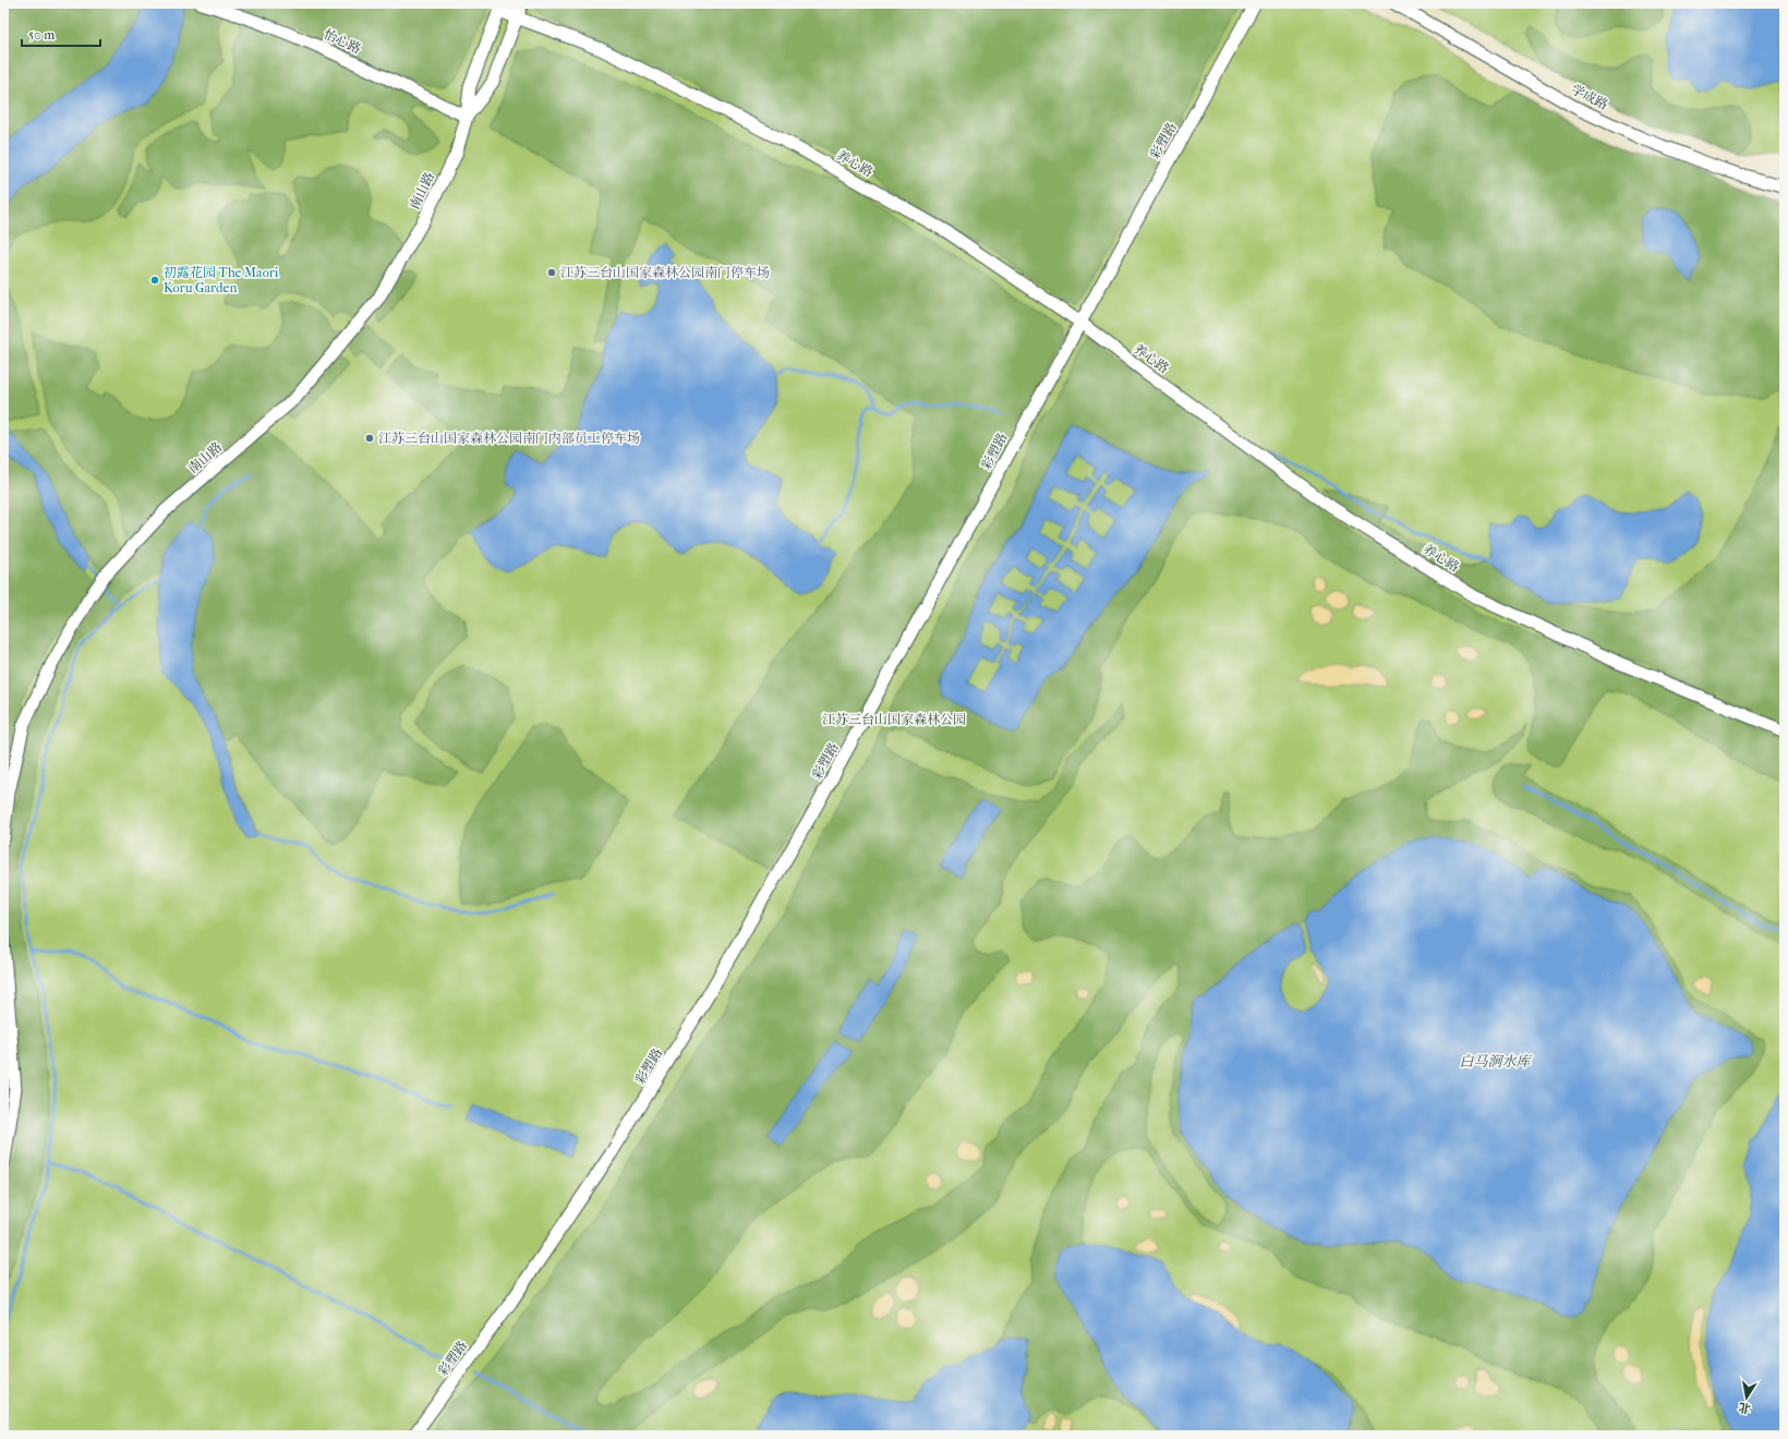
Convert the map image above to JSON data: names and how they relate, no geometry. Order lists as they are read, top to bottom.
{
  "streets": {
    "street": [
      "怡心路",
      "学成路",
      "彩塑路",
      "养心路",
      "南山路"
    ]
  },
  "crossings": [
    ["怡心路", "南山路"],
    ["彩塑路", "养心路"],
    ["养心路", "南山路"]
  ],
  "water": ["白马涧水库"],
  "parks": ["江苏三台山国家森林公园"],
  "places": ["江苏三台山国家森林公园南门停车场", "初露花园 The Maori Koru Garden", "江苏三台山国家森林公园南门内部员工停车场"],
  "scale_bar": "50 m",
  "north": "bottom"
}
